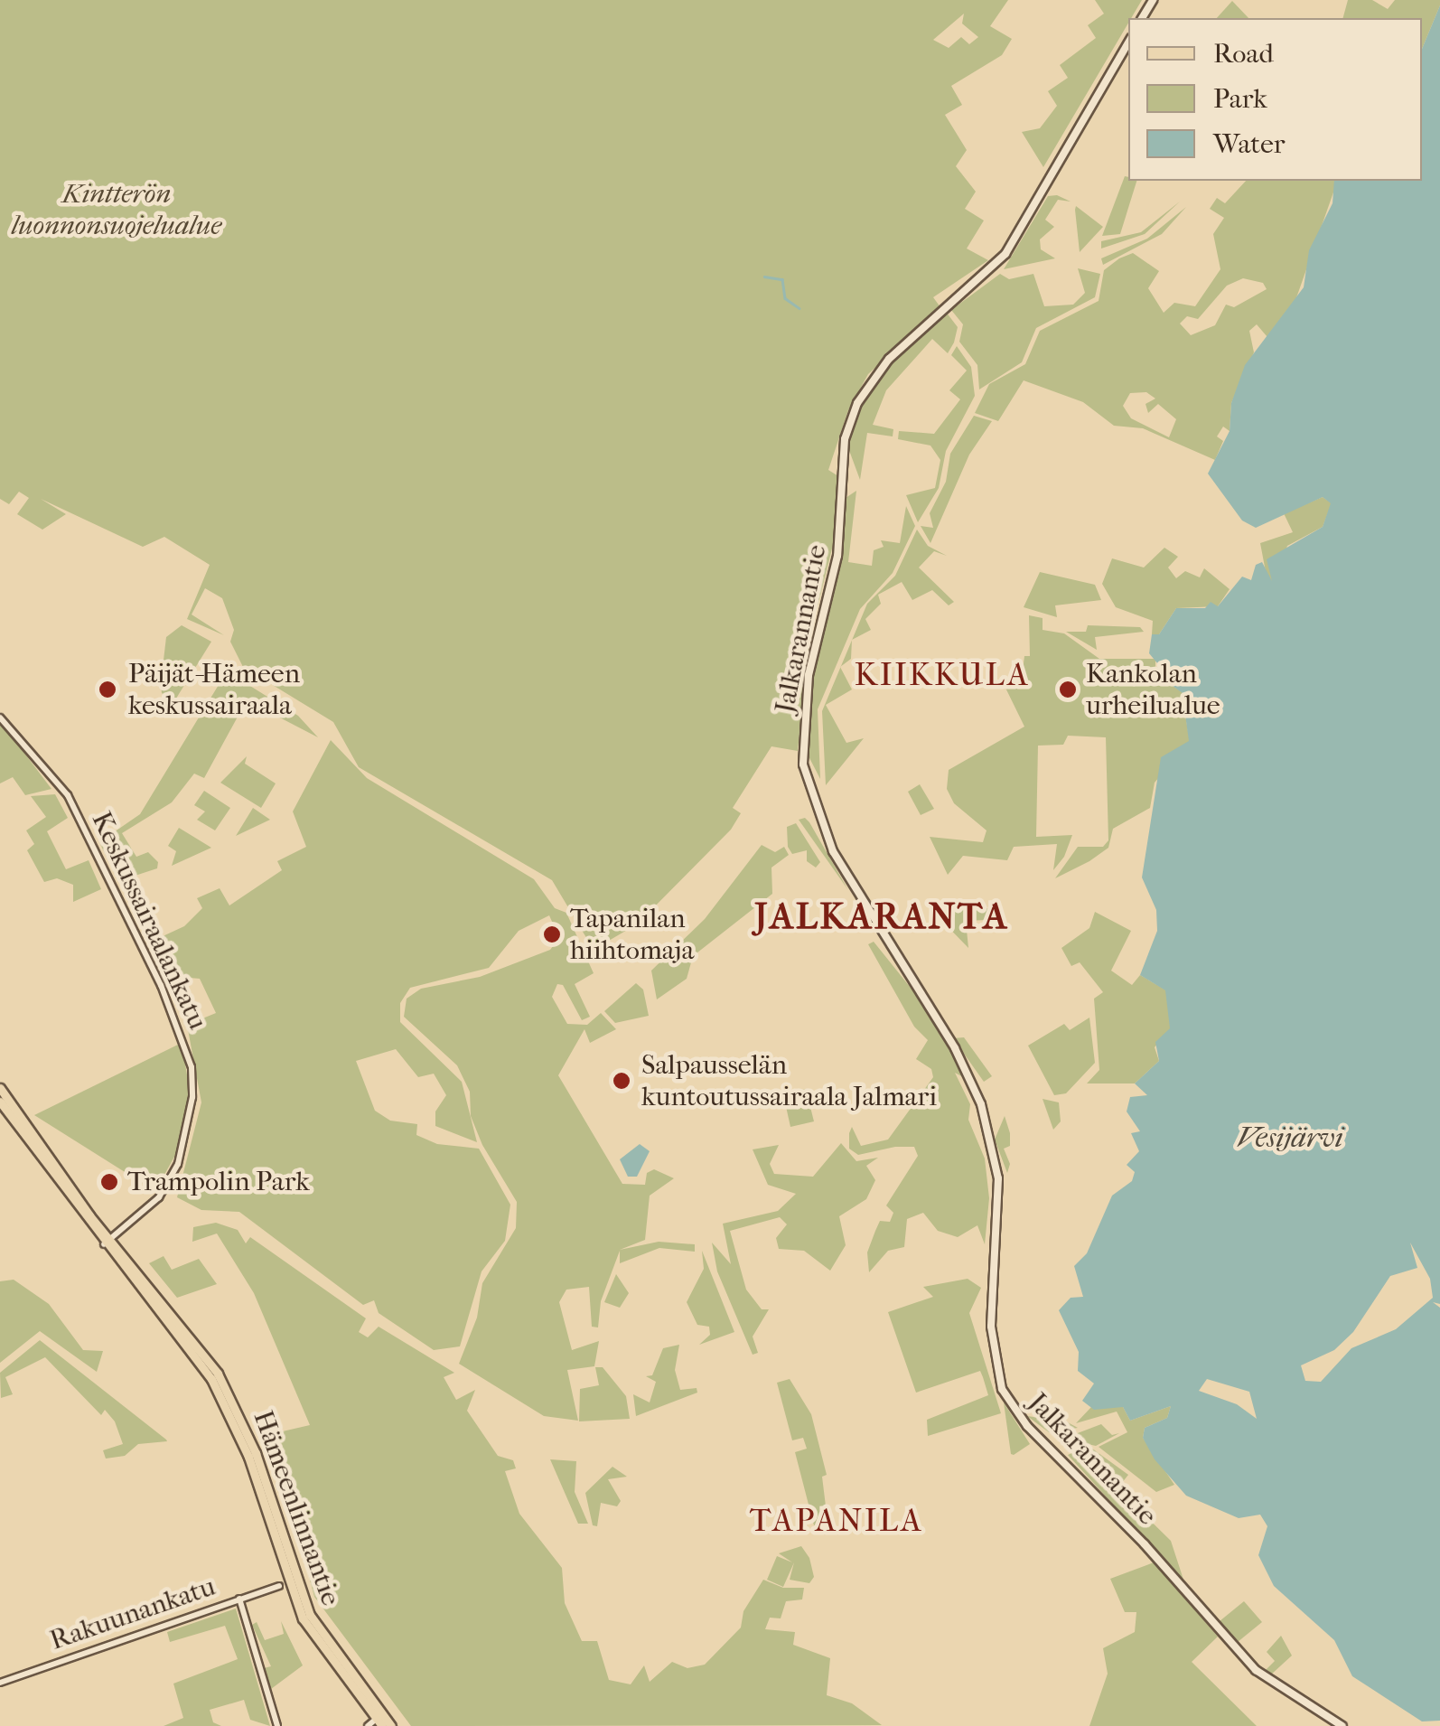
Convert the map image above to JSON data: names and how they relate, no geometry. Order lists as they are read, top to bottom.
{
  "streets": {
    "main road": ["Jalkarannantie", "Hämeenlinnantie"],
    "street": ["Keskussairaalankatu", "Rakuunankatu"]
  },
  "crossings": [
    ["Keskussairaalankatu", "Hämeenlinnantie"],
    ["Hämeenlinnantie", "Rakuunankatu"]
  ],
  "districts": ["KIIKKULA", "JALKARANTA", "TAPANILA"],
  "water": ["Vesijärvi"],
  "parks": ["Kintterön luonnonsuojelualue"],
  "places": [
    "Päijät-Hämeen keskussairaala",
    "Kankolan urheilualue",
    "Tapanilan hiihtomaja",
    "Salpausselän kuntoutussairaala Jalmari",
    "Trampolin Park"
  ],
  "legend": ["Road", "Park", "Water"]
}
